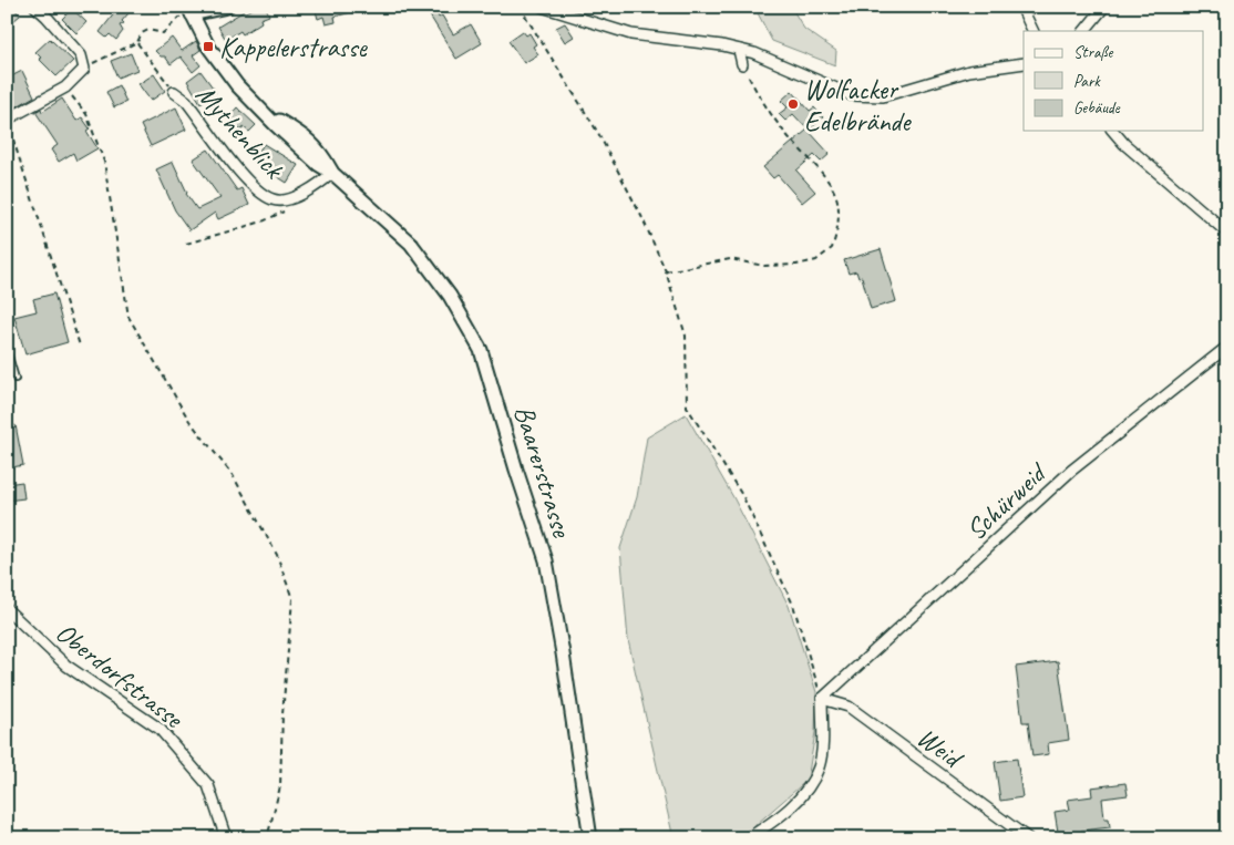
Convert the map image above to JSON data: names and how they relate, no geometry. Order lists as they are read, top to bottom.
{
  "streets": {
    "street": [
      "Mythenblick",
      "Baarerstrasse",
      "Schürweid",
      "Oberdorfstrasse",
      "Weid"
    ]
  },
  "crossings": [
    ["Mythenblick", "Baarerstrasse"],
    ["Schürweid", "Weid"]
  ],
  "places": {
    "transit": ["Kappelerstrasse"],
    "other": ["Wolfacker Edelbrände"]
  },
  "legend": ["Straße", "Park", "Gebäude"]
}
